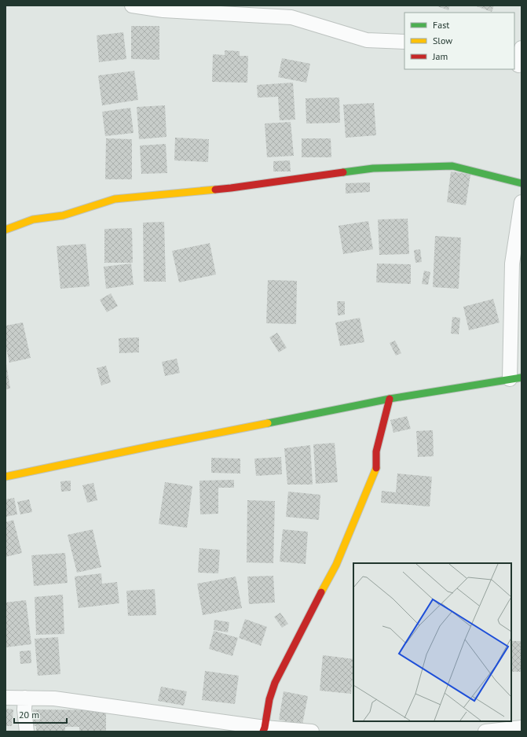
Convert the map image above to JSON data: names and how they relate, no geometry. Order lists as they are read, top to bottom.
{
  "legend": ["Fast", "Slow", "Jam"],
  "scale_bar": "20 m"
}
